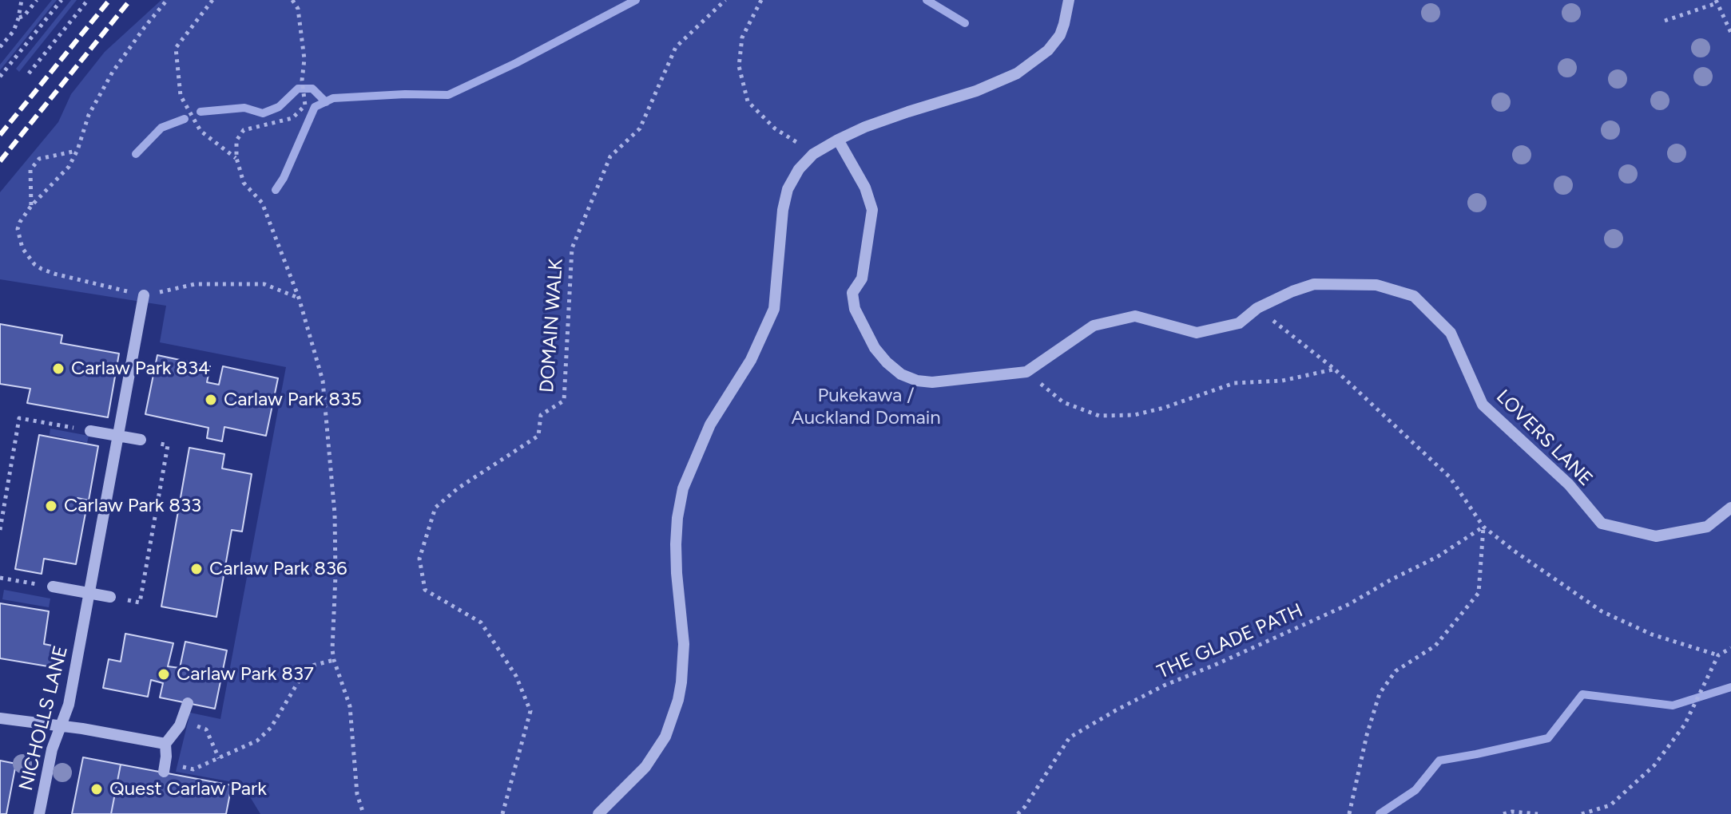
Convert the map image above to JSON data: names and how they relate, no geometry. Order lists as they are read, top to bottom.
{
  "streets": {
    "street": ["LOVERS LANE", "NICHOLLS LANE"],
    "path": ["DOMAIN WALK", "THE GLADE PATH"]
  },
  "parks": ["Pukekawa / Auckland Domain"],
  "places": [
    "Carlaw Park 834",
    "Carlaw Park 835",
    "Carlaw Park 833",
    "Carlaw Park 836",
    "Carlaw Park 837",
    "Quest Carlaw Park"
  ]
}
